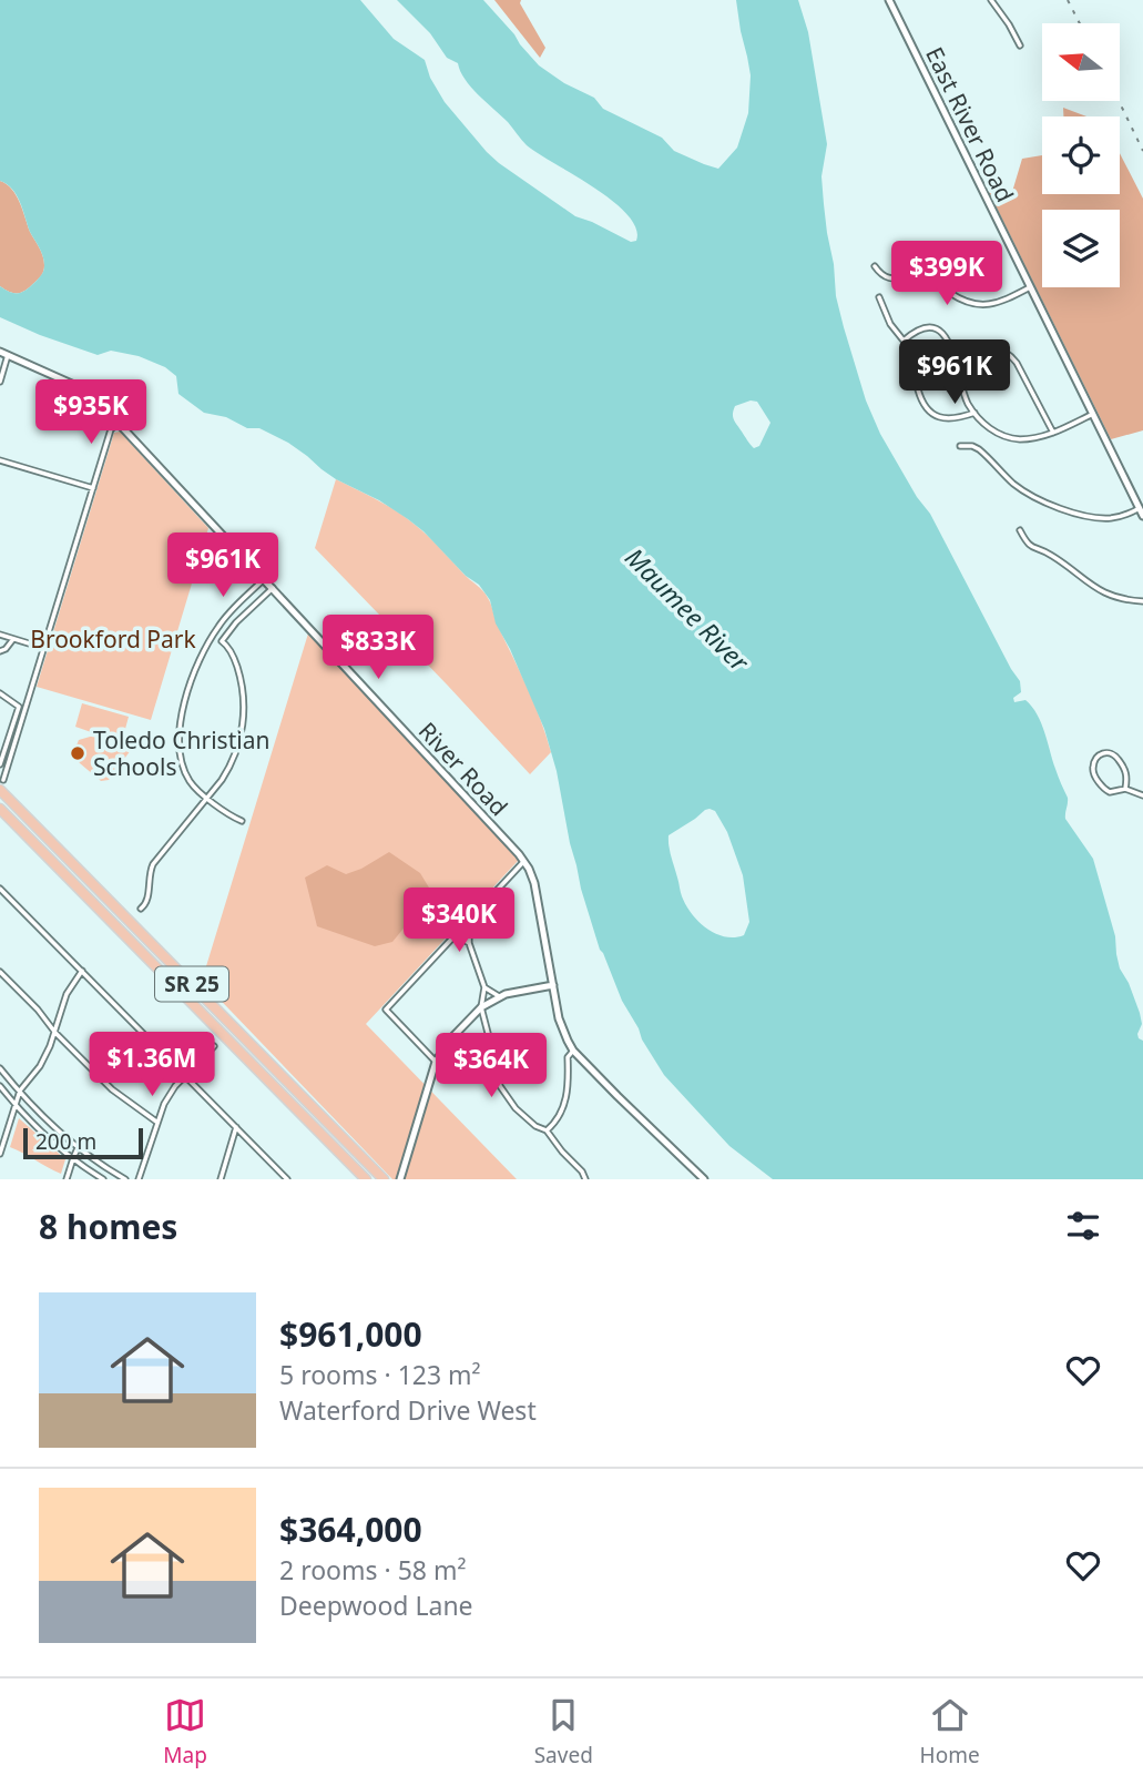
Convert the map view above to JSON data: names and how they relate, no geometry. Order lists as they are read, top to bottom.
{
  "streets": {
    "highway": ["SR 25"],
    "street": ["East River Road", "River Road"]
  },
  "water": ["Maumee River"],
  "parks": ["Brookford Park"],
  "places": ["Toledo Christian Schools"],
  "scale_bar": "200 m",
  "north": "left",
  "page": {
    "price": [
      "$399K",
      "$961K",
      "$935K",
      "$961K",
      "$833K",
      "$340K",
      "$1.36M",
      "$364K"
    ],
    "scale": "200 m",
    "heading": "8 homes",
    "list": [
      {
        "name": "$961,000",
        "note": "5 rooms · 123 m² · Waterford Drive West"
      },
      {
        "name": "$364,000",
        "note": "2 rooms · 58 m² · Deepwood Lane"
      }
    ],
    "tabs": ["Map", "Saved", "Home"]
  }
}
